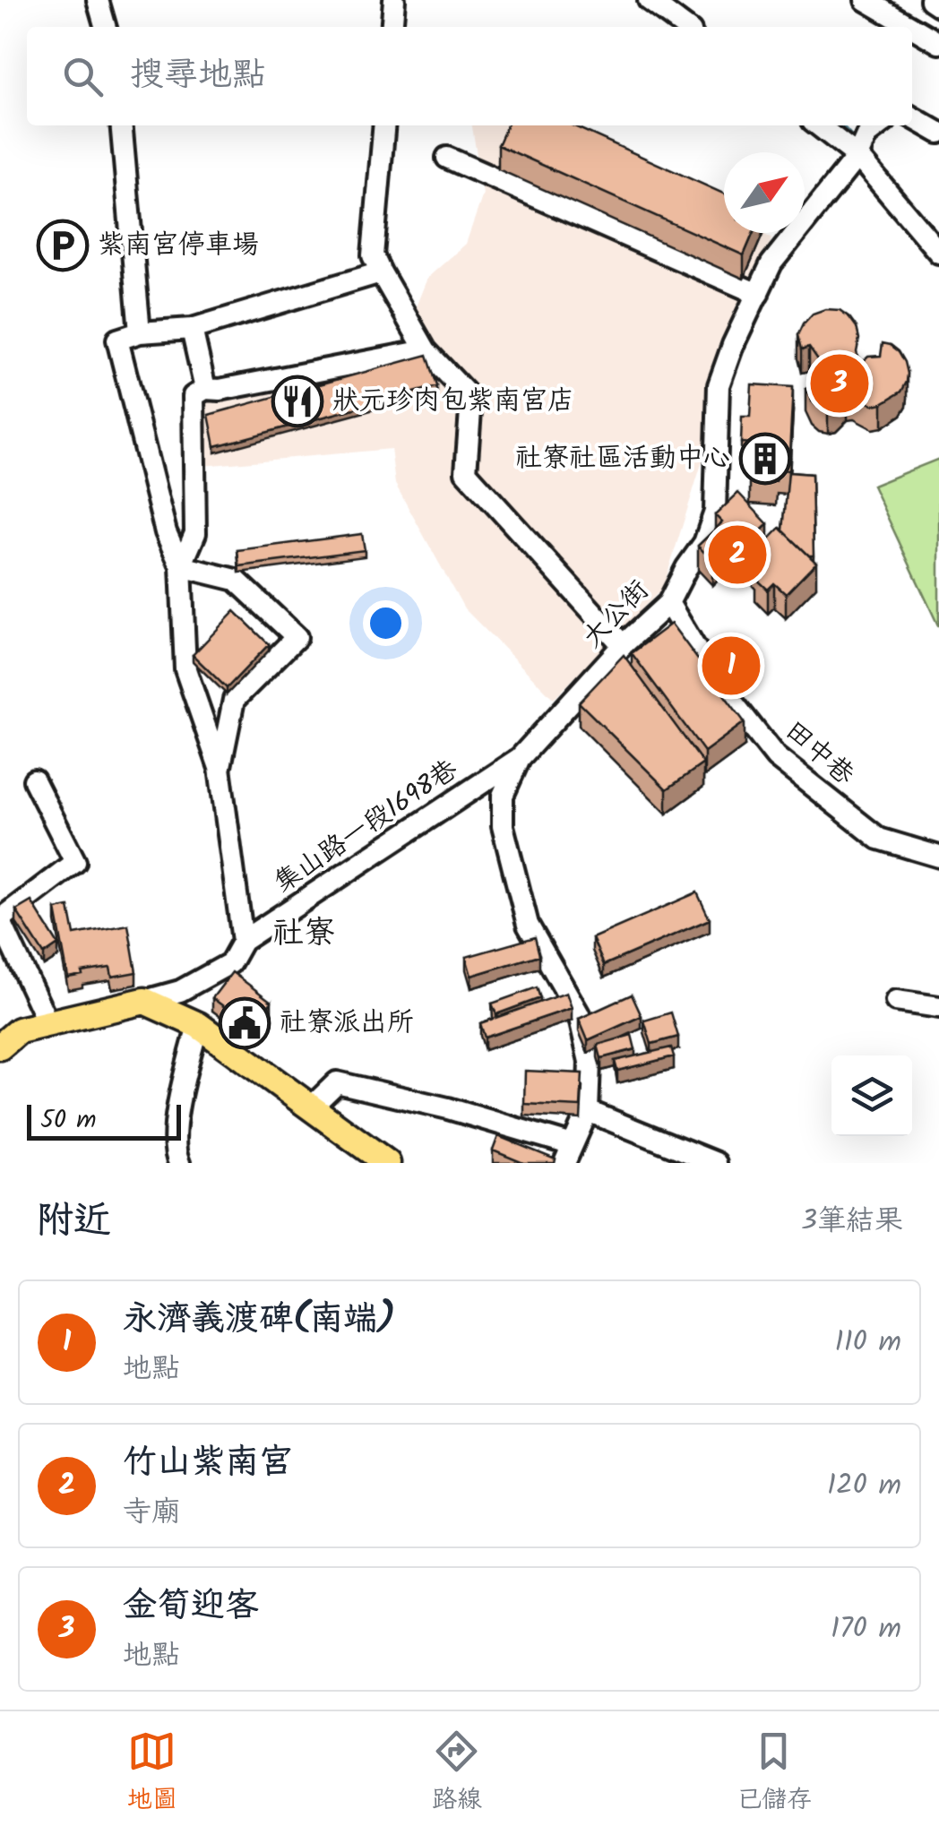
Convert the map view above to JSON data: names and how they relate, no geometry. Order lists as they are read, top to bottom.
{
  "streets": {
    "street": ["大公街", "田中巷", "集山路一段1698巷"]
  },
  "crossings": [
    ["大公街", "田中巷"],
    ["大公街", "集山路一段1698巷"]
  ],
  "districts": ["社寮"],
  "places": {
    "parking": ["紫南宮停車場"],
    "restaurant": ["狀元珍肉包紫南宮店"],
    "building": ["社寮社區活動中心"],
    "public building": ["社寮派出所"]
  },
  "scale_bar": "50 m",
  "north": "top right",
  "page": {
    "search": "搜尋地點",
    "pins": ["3", "2", "1"],
    "scale": "50 m",
    "heading": ["附近", "3筆結果"],
    "list": [
      {
        "mark": "1",
        "name": "永濟義渡碑(南端)",
        "note": "地點",
        "value": "110 m"
      },
      {
        "mark": "2",
        "name": "竹山紫南宮",
        "note": "寺廟",
        "value": "120 m"
      },
      {
        "mark": "3",
        "name": "金筍迎客",
        "note": "地點",
        "value": "170 m"
      }
    ],
    "nav": ["地圖", "路線", "已儲存"]
  }
}
